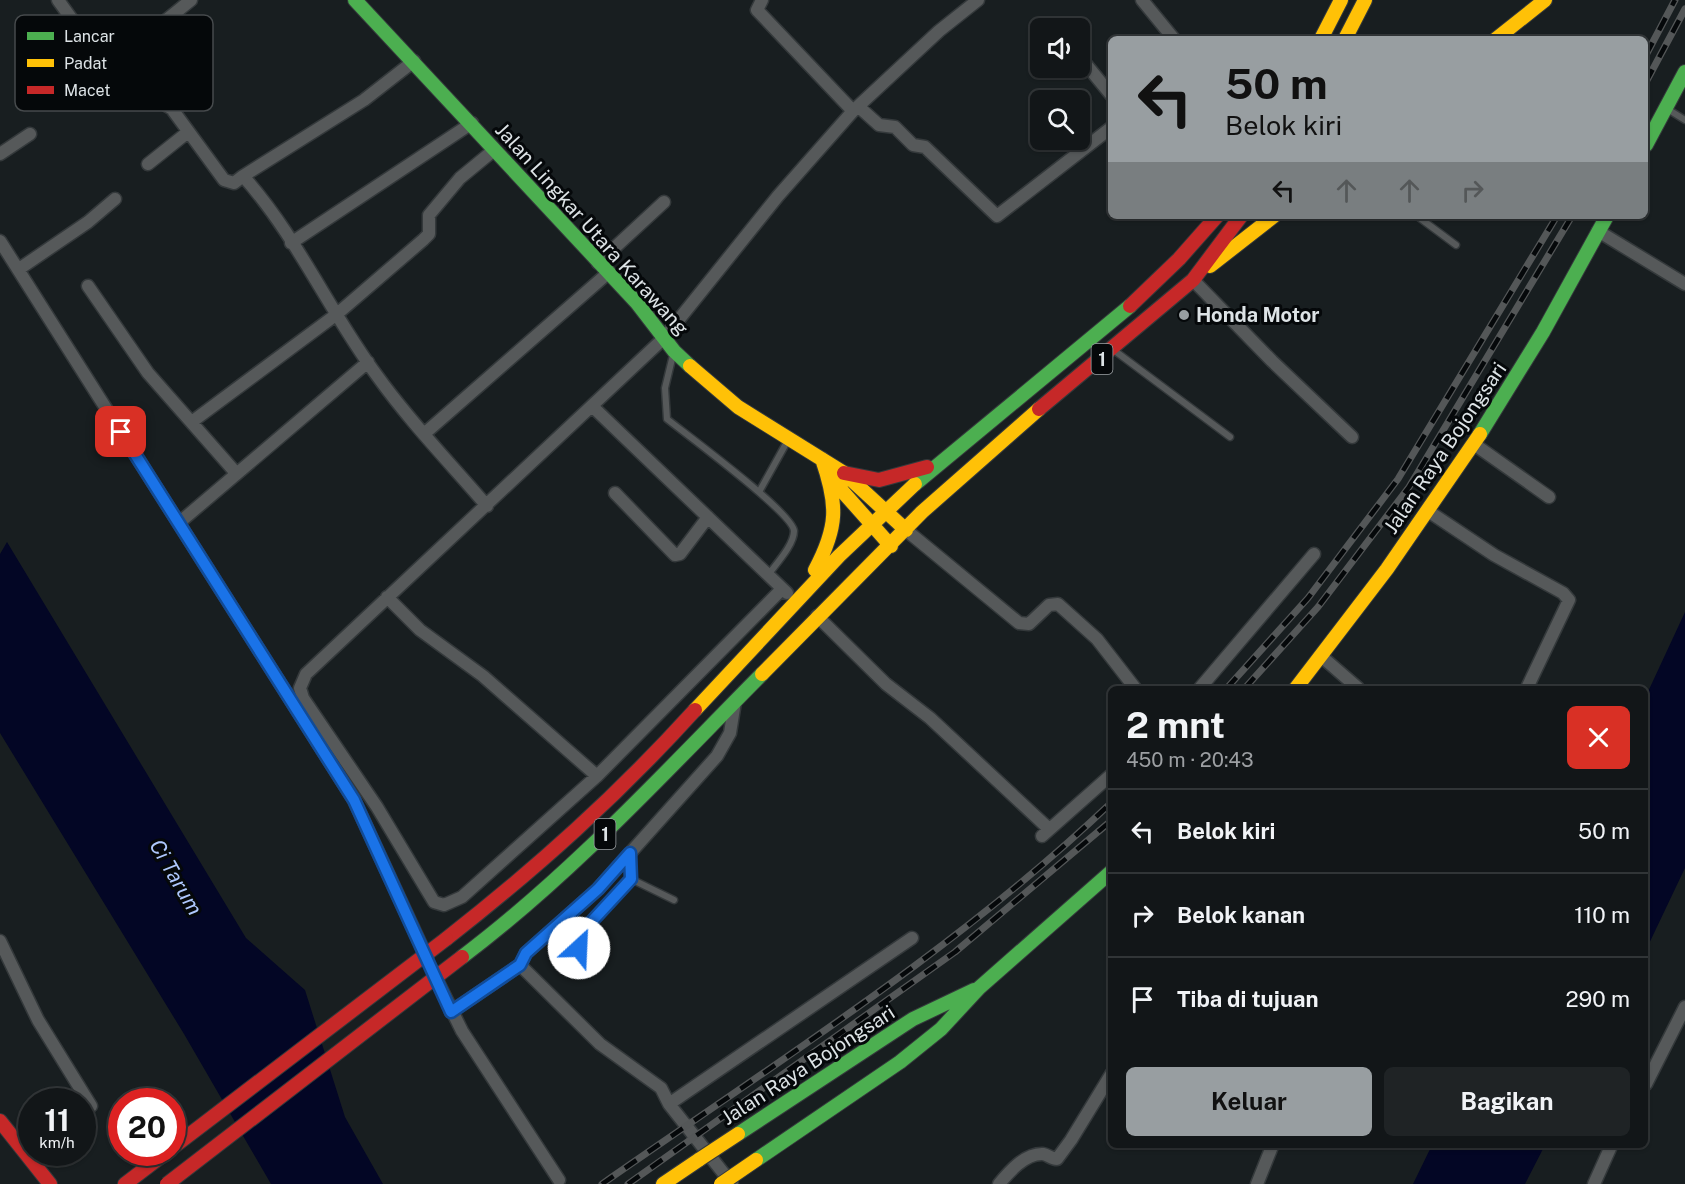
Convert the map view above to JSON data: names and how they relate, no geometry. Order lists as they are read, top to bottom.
{
  "streets": {
    "main road": ["Jalan Lingkar Utara Karawang", "1", "Jalan Raya Bojongsari"]
  },
  "crossings": [
    ["Jalan Lingkar Utara Karawang", "1"]
  ],
  "water": ["Ci Tarum"],
  "places": ["Honda Motor"],
  "legend": ["Lancar", "Padat", "Macet"],
  "page": {
    "turn": ["50 m", "Belok kiri"],
    "heading": ["2 mnt", "450 m · 20:43"],
    "list": [
      {
        "name": "Belok kiri",
        "value": "50 m"
      },
      {
        "name": "Belok kanan",
        "value": "110 m"
      },
      {
        "name": "Tiba di tujuan",
        "value": "290 m"
      }
    ],
    "buttons": ["Keluar", "Bagikan"],
    "speed": "11 km/h",
    "limit": "20"
  }
}
